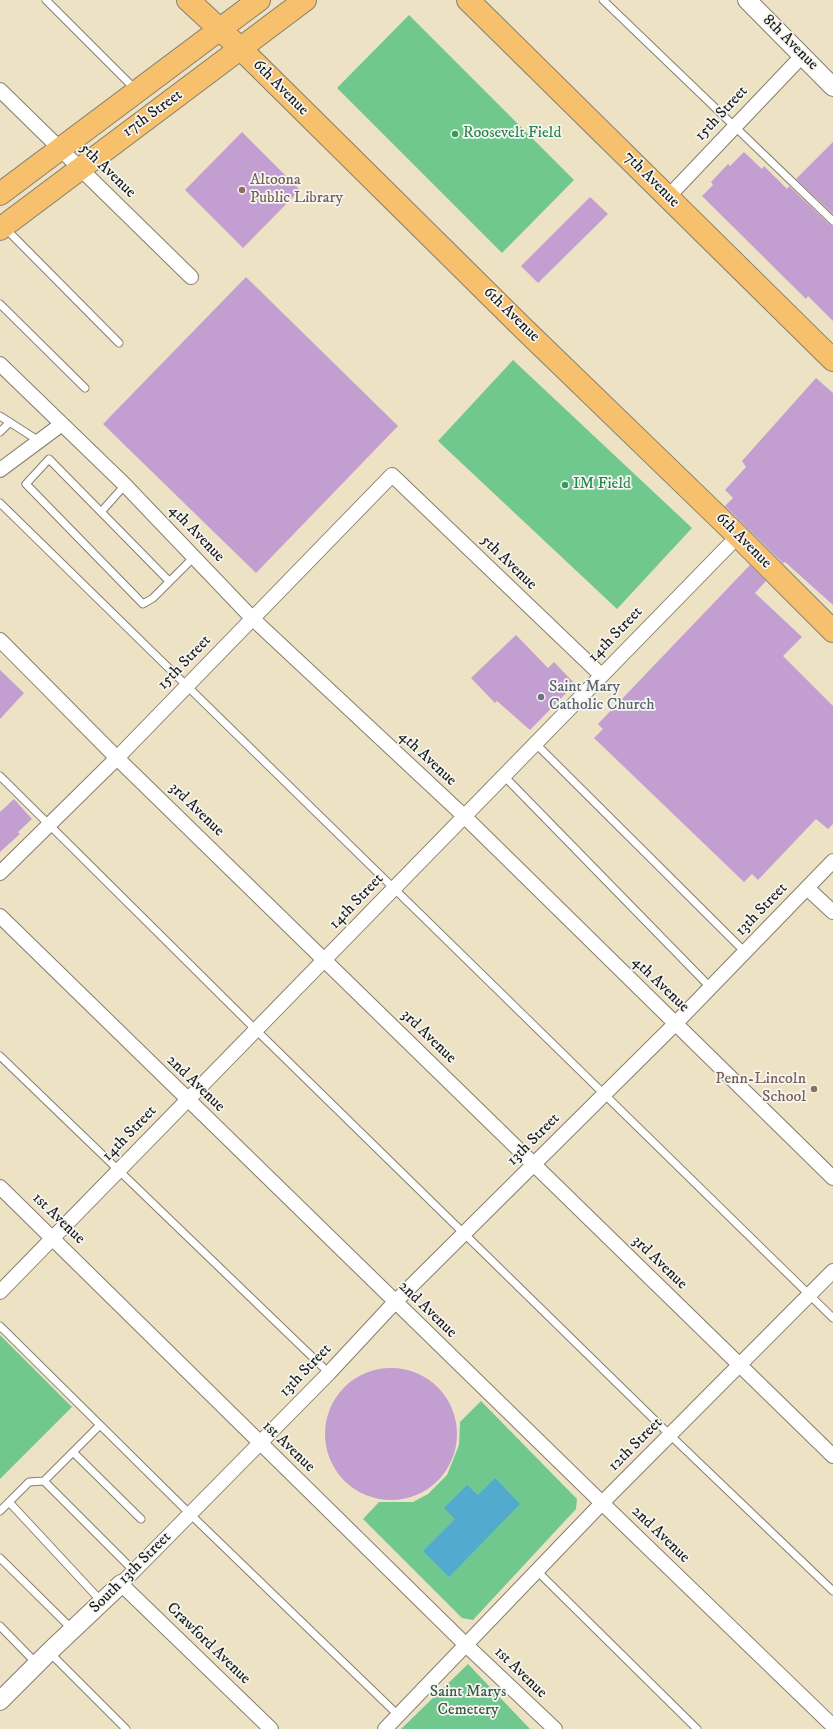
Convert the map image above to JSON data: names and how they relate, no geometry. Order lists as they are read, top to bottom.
{
  "streets": {
    "main road": ["6th Avenue", "17th Street", "7th Avenue"],
    "street": [
      "8th Avenue",
      "15th Street",
      "5th Avenue",
      "4th Avenue",
      "14th Street",
      "3rd Avenue",
      "13th Street",
      "2nd Avenue",
      "1st Avenue",
      "12th Street",
      "South 13th Street",
      "Crawford Avenue"
    ]
  },
  "crossings": [
    ["8th Avenue", "15th Street"],
    ["6th Avenue", "17th Street"],
    ["6th Avenue", "14th Street"],
    ["17th Street", "5th Avenue"],
    ["15th Street", "5th Avenue"],
    ["15th Street", "7th Avenue"],
    ["15th Street", "4th Avenue"],
    ["15th Street", "3rd Avenue"],
    ["5th Avenue", "14th Street"],
    ["4th Avenue", "14th Street"],
    ["4th Avenue", "13th Street"],
    ["14th Street", "3rd Avenue"],
    ["14th Street", "2nd Avenue"],
    ["14th Street", "1st Avenue"],
    ["3rd Avenue", "13th Street"],
    ["3rd Avenue", "12th Street"],
    ["13th Street", "2nd Avenue"],
    ["13th Street", "1st Avenue"],
    ["13th Street", "South 13th Street"],
    ["2nd Avenue", "12th Street"],
    ["1st Avenue", "12th Street"],
    ["1st Avenue", "South 13th Street"],
    ["South 13th Street", "Crawford Avenue"]
  ],
  "parks": ["Saint Marys Cemetery"],
  "places": [
    "Roosevelt Field",
    "Altoona Public Library",
    "IM Field",
    "Saint Mary Catholic Church",
    "Penn-Lincoln School"
  ]
}
